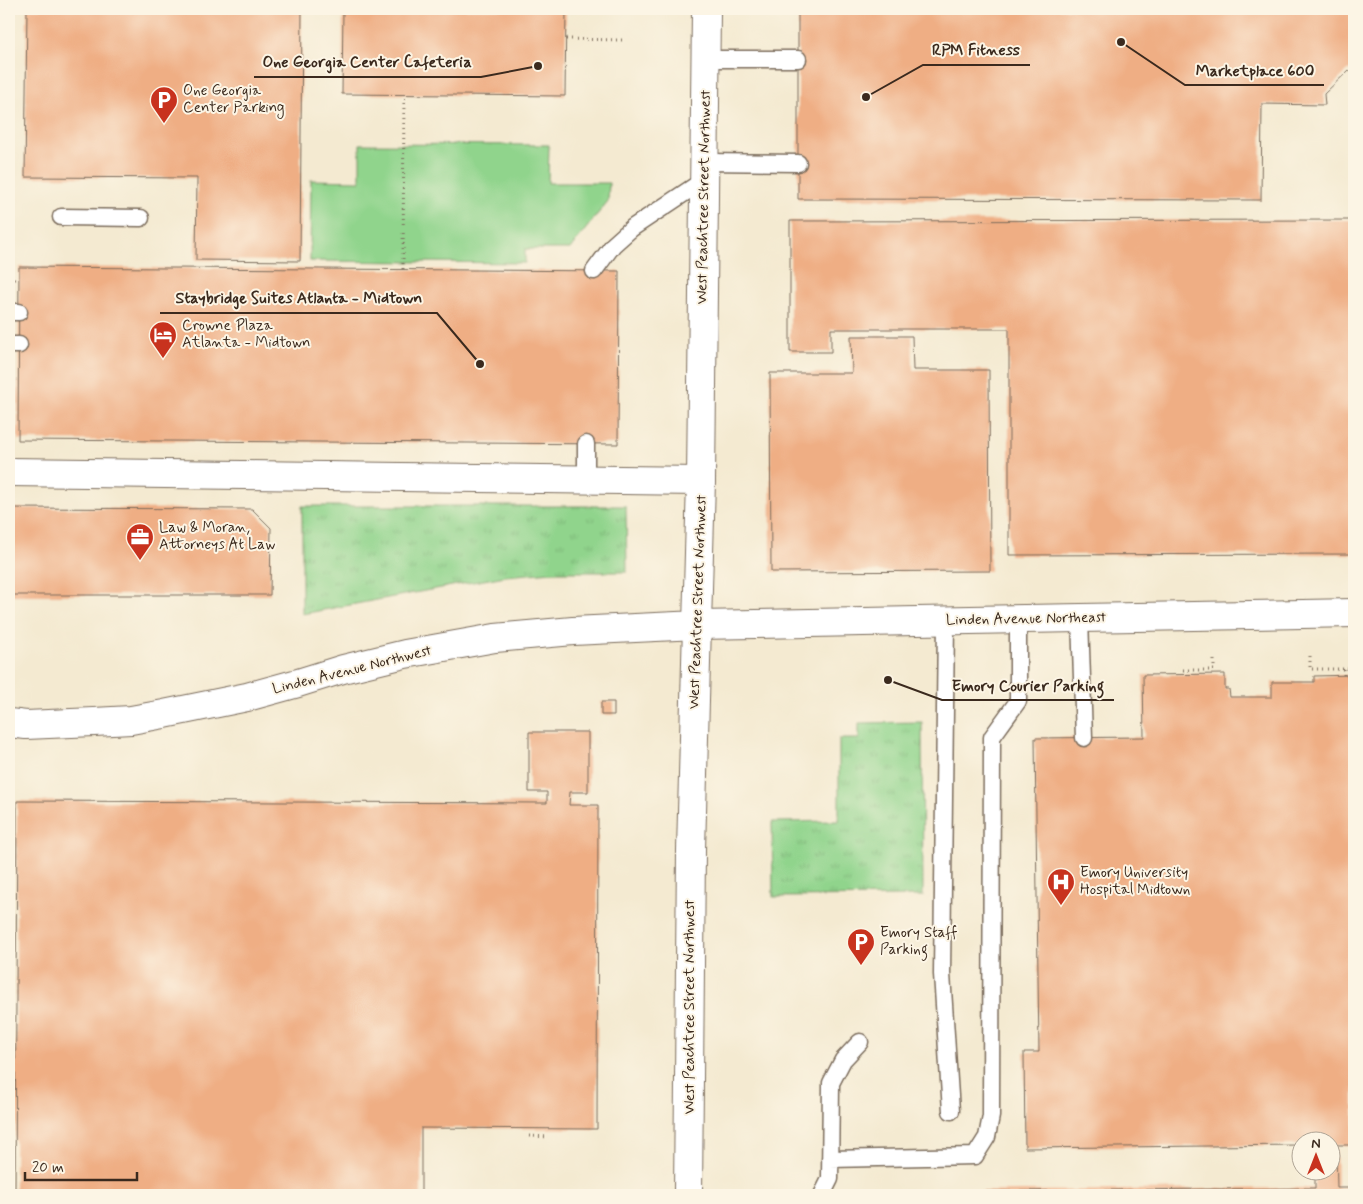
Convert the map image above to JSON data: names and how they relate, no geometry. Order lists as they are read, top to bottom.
{
  "streets": {
    "street": ["West Peachtree Street Northwest", "Linden Avenue Northeast", "Linden Avenue Northwest"]
  },
  "crossings": [
    ["West Peachtree Street Northwest", "Linden Avenue Northeast"],
    ["West Peachtree Street Northwest", "Linden Avenue Northwest"],
    ["Linden Avenue Northeast", "Linden Avenue Northwest"]
  ],
  "places": {
    "other": [
      "Marketplace 600",
      "One Georgia Center Cafeteria",
      "RPM Fitness",
      "Staybridge Suites Atlanta - Midtown",
      "Emory Courier Parking"
    ],
    "parking": ["One Georgia Center Parking", "Emory Staff Parking"],
    "hotel": ["Crowne Plaza Atlanta - Midtown"],
    "office": ["Law & Moran, Attorneys At Law"],
    "hospital": ["Emory University Hospital Midtown"]
  },
  "scale_bar": "20 m",
  "north": "top"
}
